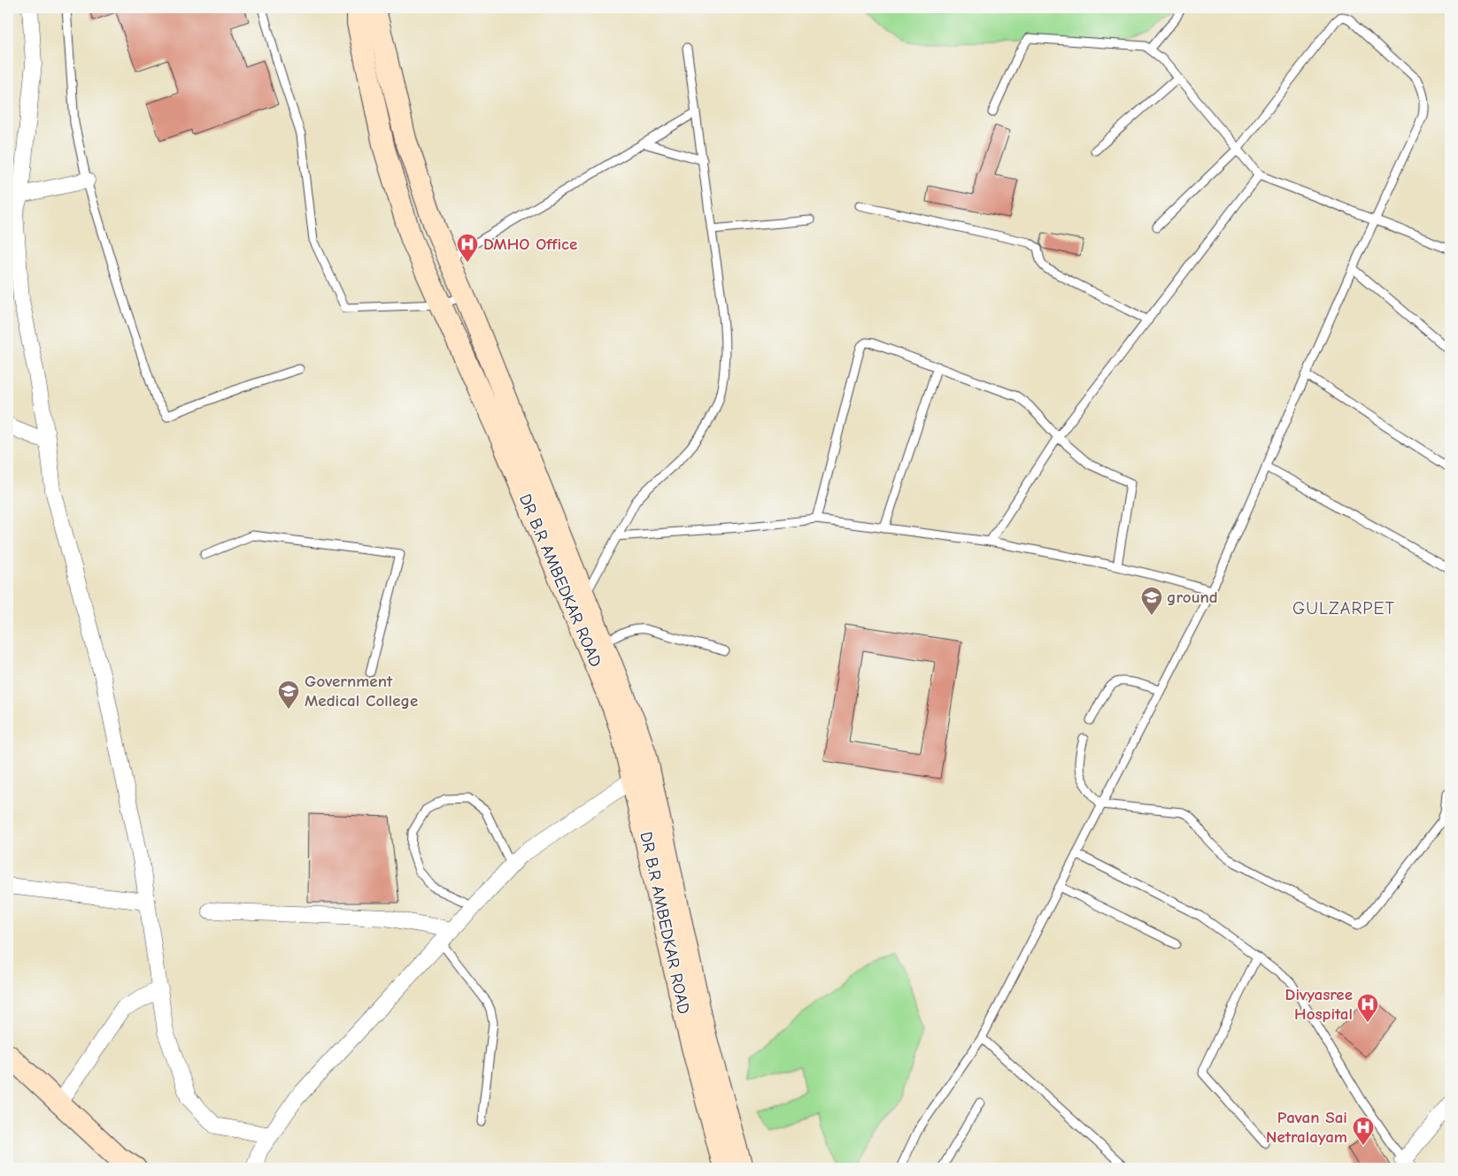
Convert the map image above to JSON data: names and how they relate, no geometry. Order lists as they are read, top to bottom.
{
  "streets": {
    "street": ["DR B.R AMBEDKAR ROAD"]
  },
  "districts": ["GULZARPET"],
  "places": {
    "hospital": ["DMHO Office", "Divyasree Hospital", "Pavan Sai Netralayam"],
    "school or university": ["ground", "Government Medical College"]
  }
}
